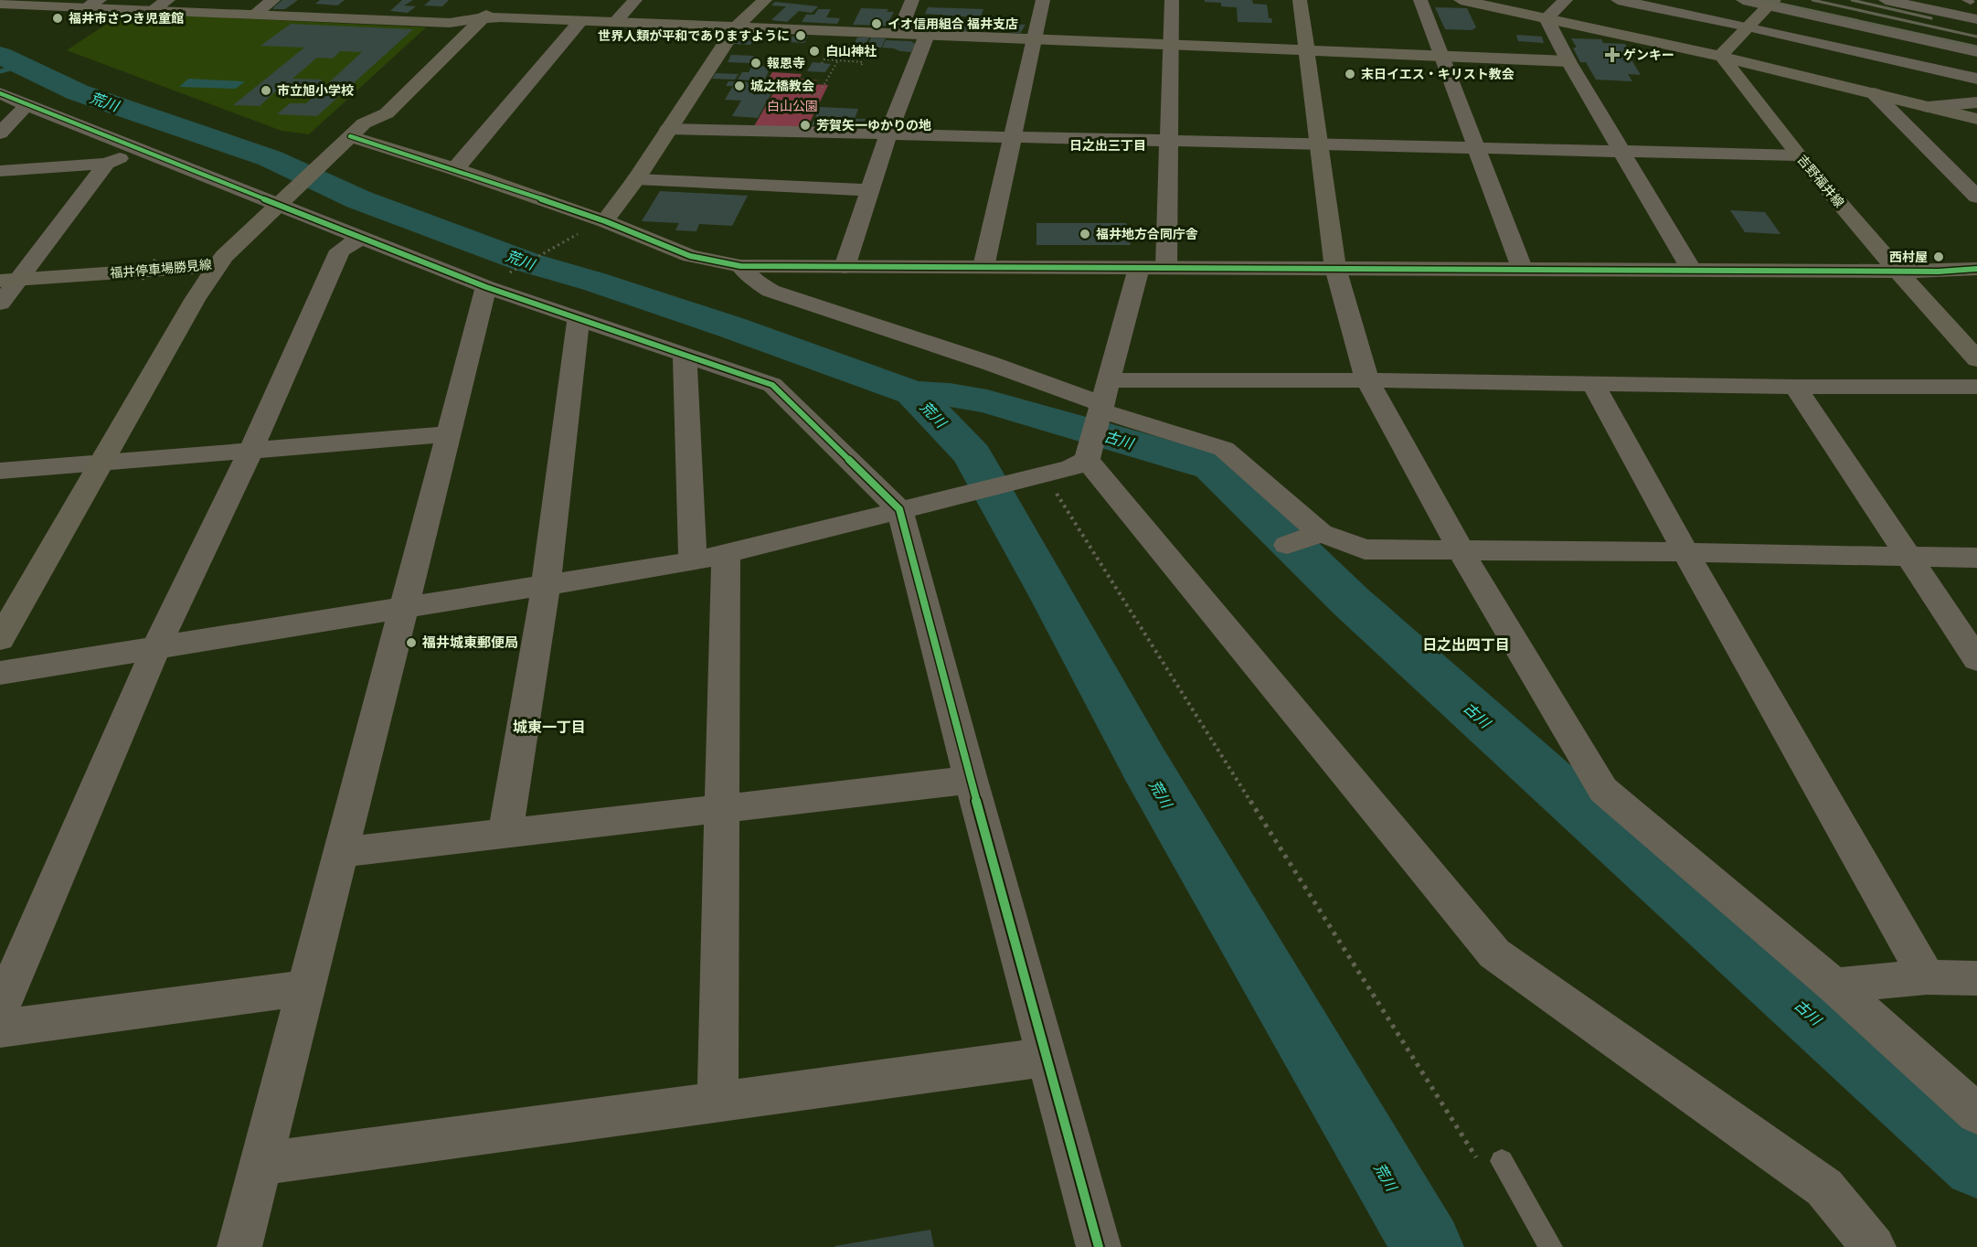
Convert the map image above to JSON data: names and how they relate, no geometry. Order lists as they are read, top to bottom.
{
  "streets": {
    "street": ["吉野福井線", "福井停車場勝見線"]
  },
  "districts": ["日之出三丁目", "日之出四丁目", "城東一丁目"],
  "water": ["荒川", "古川"],
  "parks": ["白山公園"],
  "places": {
    "other": [
      "福井市さつき児童館",
      "イオ信用組合 福井支店",
      "世界人類が平和でありますように",
      "白山神社",
      "報恩寺",
      "末日イエス・キリスト教会",
      "城之橋教会",
      "市立旭小学校",
      "芳賀矢一ゆかりの地",
      "福井地方合同庁舎",
      "西村屋",
      "福井城東郵便局"
    ],
    "health": ["ゲンキー"]
  }
}
